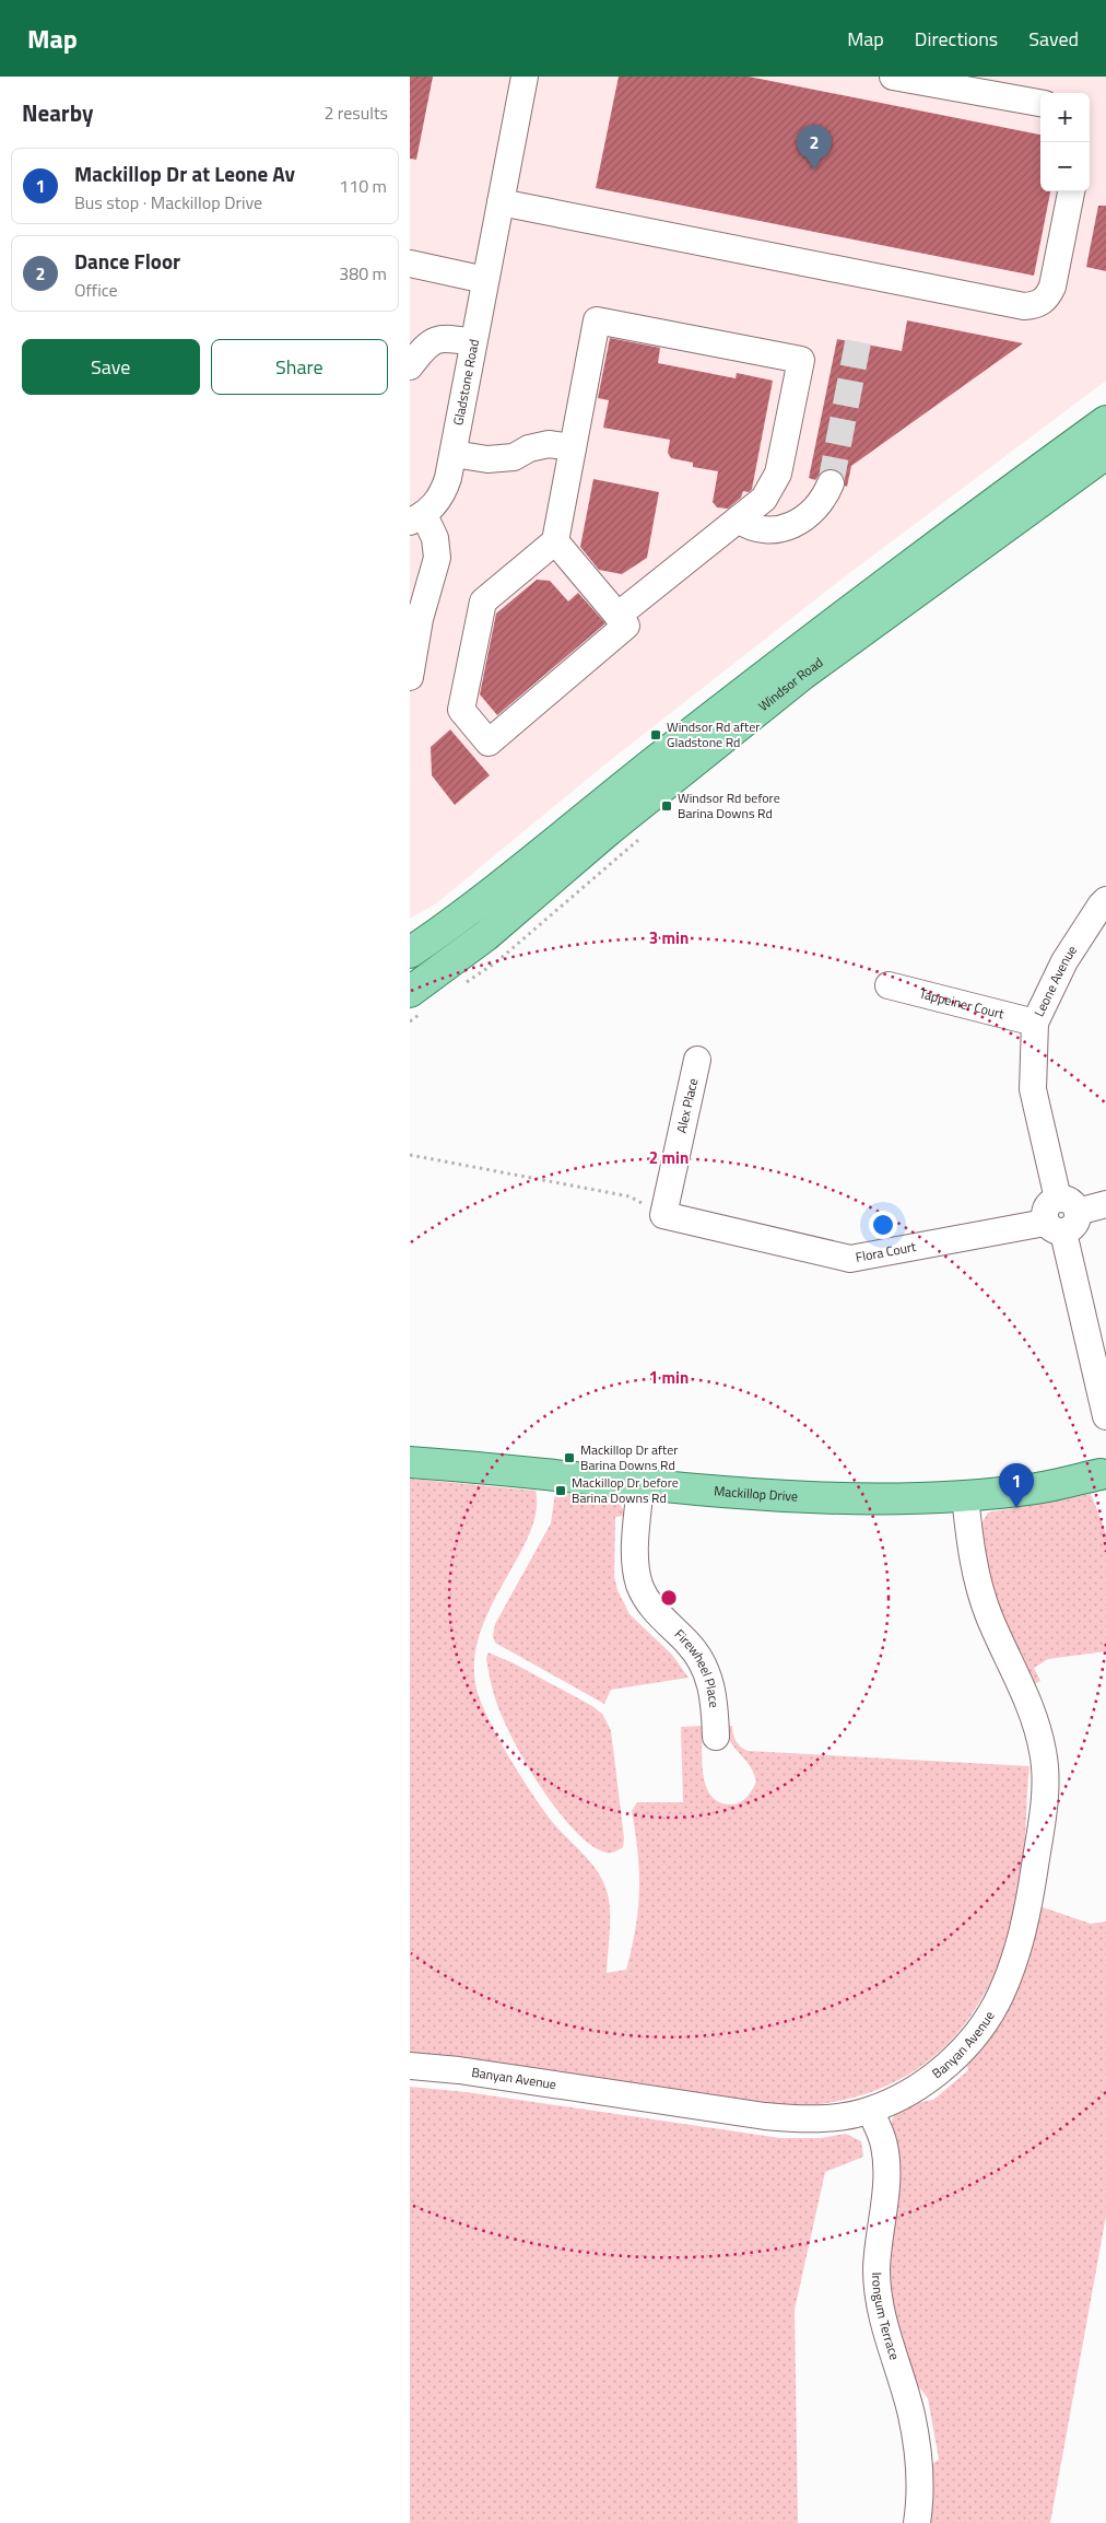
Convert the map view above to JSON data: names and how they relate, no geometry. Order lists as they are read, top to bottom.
{
  "streets": {
    "main road": ["Windsor Road", "Mackillop Drive"],
    "street": [
      "Gladstone Road",
      "Leone Avenue",
      "Tappeiner Court",
      "Alex Place",
      "Flora Court",
      "Firewheel Place",
      "Banyan Avenue",
      "Irongum Terrace"
    ]
  },
  "crossings": [
    ["Leone Avenue", "Tappeiner Court"],
    ["Leone Avenue", "Flora Court"],
    ["Alex Place", "Flora Court"],
    ["Mackillop Drive", "Firewheel Place"],
    ["Mackillop Drive", "Banyan Avenue"],
    ["Banyan Avenue", "Irongum Terrace"]
  ],
  "places": {
    "transit": [
      "Windsor Rd after Gladstone Rd",
      "Windsor Rd before Barina Downs Rd",
      "Mackillop Dr after Barina Downs Rd",
      "Mackillop Dr before Barina Downs Rd"
    ]
  },
  "page": {
    "header": "Map",
    "nav": ["Map", "Directions", "Saved"],
    "heading": ["Nearby", "2 results"],
    "map_buttons": ["+", "−"],
    "pins": ["2", "1"],
    "list": [
      {
        "mark": "1",
        "name": "Mackillop Dr at Leone Av",
        "note": "Bus stop · Mackillop Drive",
        "value": "110 m"
      },
      {
        "mark": "2",
        "name": "Dance Floor",
        "note": "Office",
        "value": "380 m"
      }
    ],
    "buttons": ["Save", "Share"]
  },
  "rings": ["3 min", "2 min", "1 min"]
}
